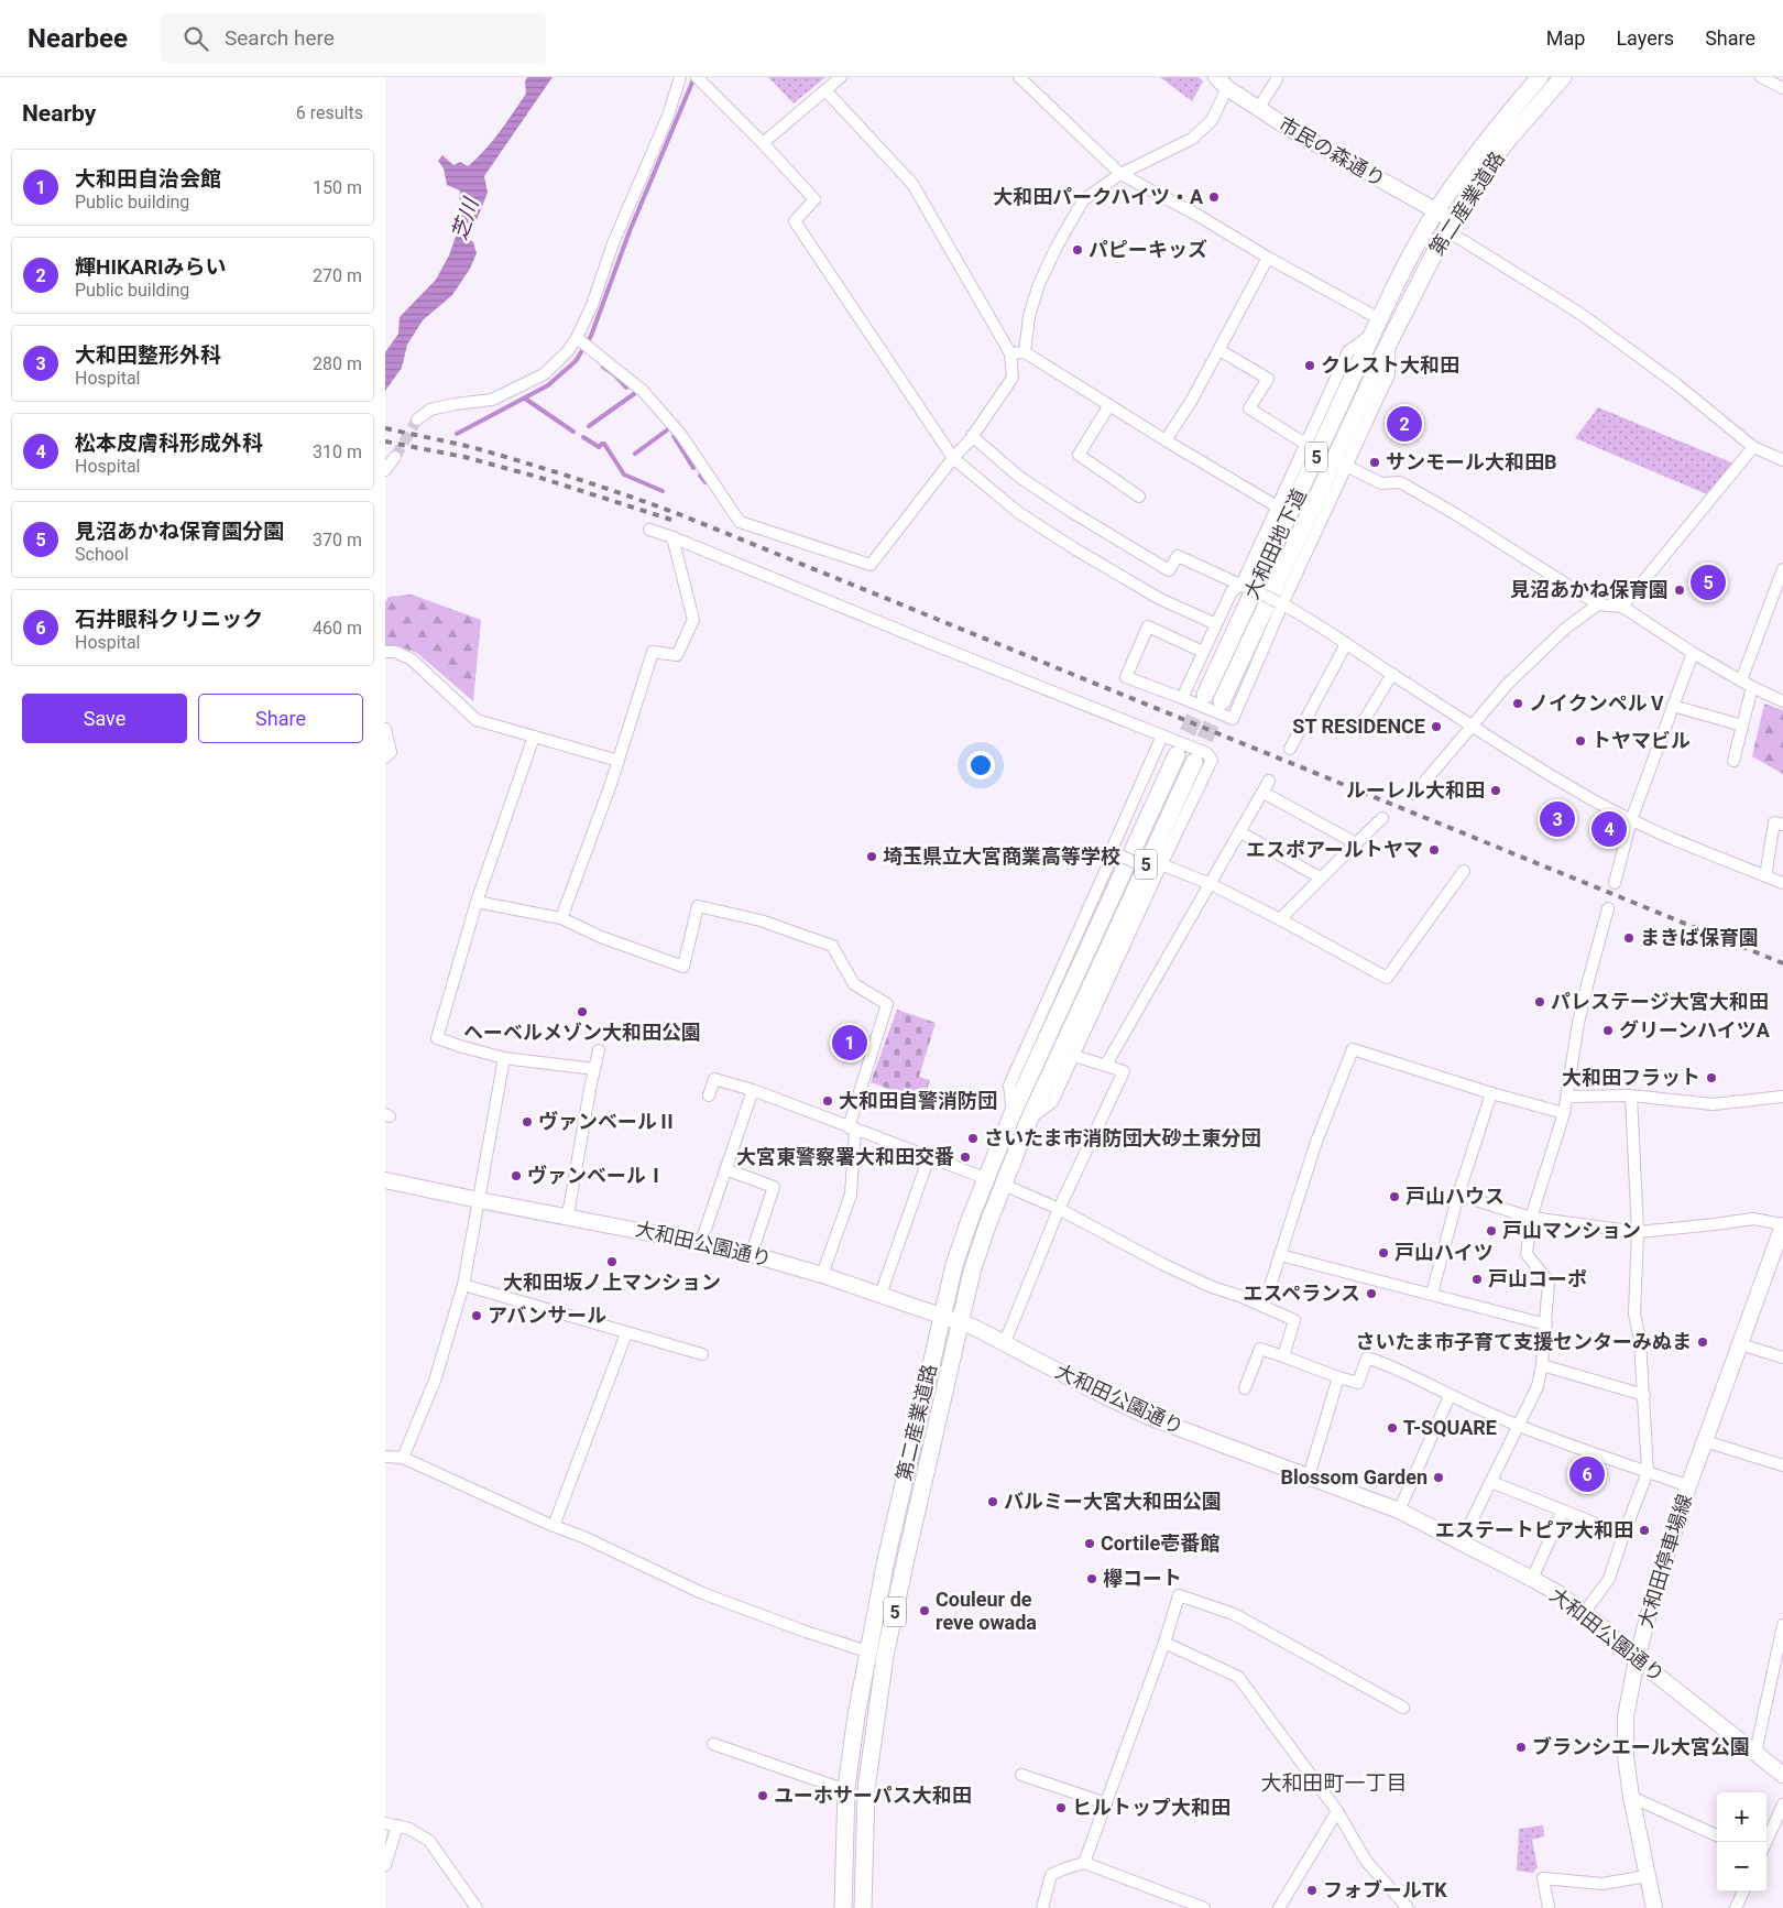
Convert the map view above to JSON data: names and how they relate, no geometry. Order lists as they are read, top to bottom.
{
  "streets": {
    "main road": ["第二産業道路", "5", "大和田地下道"],
    "street": ["市民の森通り", "大和田公園通り", "大和田停車場線"]
  },
  "crossings": [
    ["市民の森通り", "第二産業道路"],
    ["第二産業道路", "大和田地下道"],
    ["第二産業道路", "大和田公園通り"],
    ["大和田公園通り", "大和田停車場線"]
  ],
  "districts": ["大和田町一丁目"],
  "water": ["芝川"],
  "places": [
    "大和田パークハイツ・A",
    "パピーキッズ",
    "クレスト大和田",
    "サンモール大和田B",
    "見沼あかね保育園",
    "ノイクンペルⅤ",
    "ST RESIDENCE",
    "トヤマビル",
    "ルーレル大和田",
    "エスポアールトヤマ",
    "埼玉県立大宮商業高等学校",
    "まきば保育園",
    "パレステージ大宮大和田",
    "ヘーベルメゾン大和田公園",
    "グリーンハイツA",
    "大和田フラット",
    "大和田自警消防団",
    "ヴァンベールⅡ",
    "さいたま市消防団大砂土東分団",
    "大宮東警察署大和田交番",
    "ヴァンベールⅠ",
    "戸山ハウス",
    "戸山マンション",
    "戸山ハイツ",
    "大和田坂ノ上マンション",
    "戸山コーポ",
    "エスペランス",
    "アバンサール",
    "さいたま市子育て支援センターみぬま",
    "T-SQUARE",
    "Blossom Garden",
    "バルミー大宮大和田公園",
    "エステートピア大和田",
    "Cortile壱番館",
    "欅コート",
    "Couleur de reve owada",
    "ブランシエール大宮公園",
    "ユーホサーパス大和田",
    "ヒルトップ大和田",
    "フォブールTK"
  ],
  "page": {
    "header": "Nearbee",
    "search": "Search here",
    "nav": ["Map", "Layers", "Share"],
    "heading": ["Nearby", "6 results"],
    "list": [
      {
        "mark": "1",
        "name": "大和田自治会館",
        "note": "Public building",
        "value": "150 m"
      },
      {
        "mark": "2",
        "name": "輝HIKARIみらい",
        "note": "Public building",
        "value": "270 m"
      },
      {
        "mark": "3",
        "name": "大和田整形外科",
        "note": "Hospital",
        "value": "280 m"
      },
      {
        "mark": "4",
        "name": "松本皮膚科形成外科",
        "note": "Hospital",
        "value": "310 m"
      },
      {
        "mark": "5",
        "name": "見沼あかね保育園分園",
        "note": "School",
        "value": "370 m"
      },
      {
        "mark": "6",
        "name": "石井眼科クリニック",
        "note": "Hospital",
        "value": "460 m"
      }
    ],
    "pins": [
      "2",
      "5",
      "3",
      "4",
      "1",
      "6"
    ],
    "buttons": ["Save", "Share"],
    "map_buttons": ["+", "−"]
  }
}
